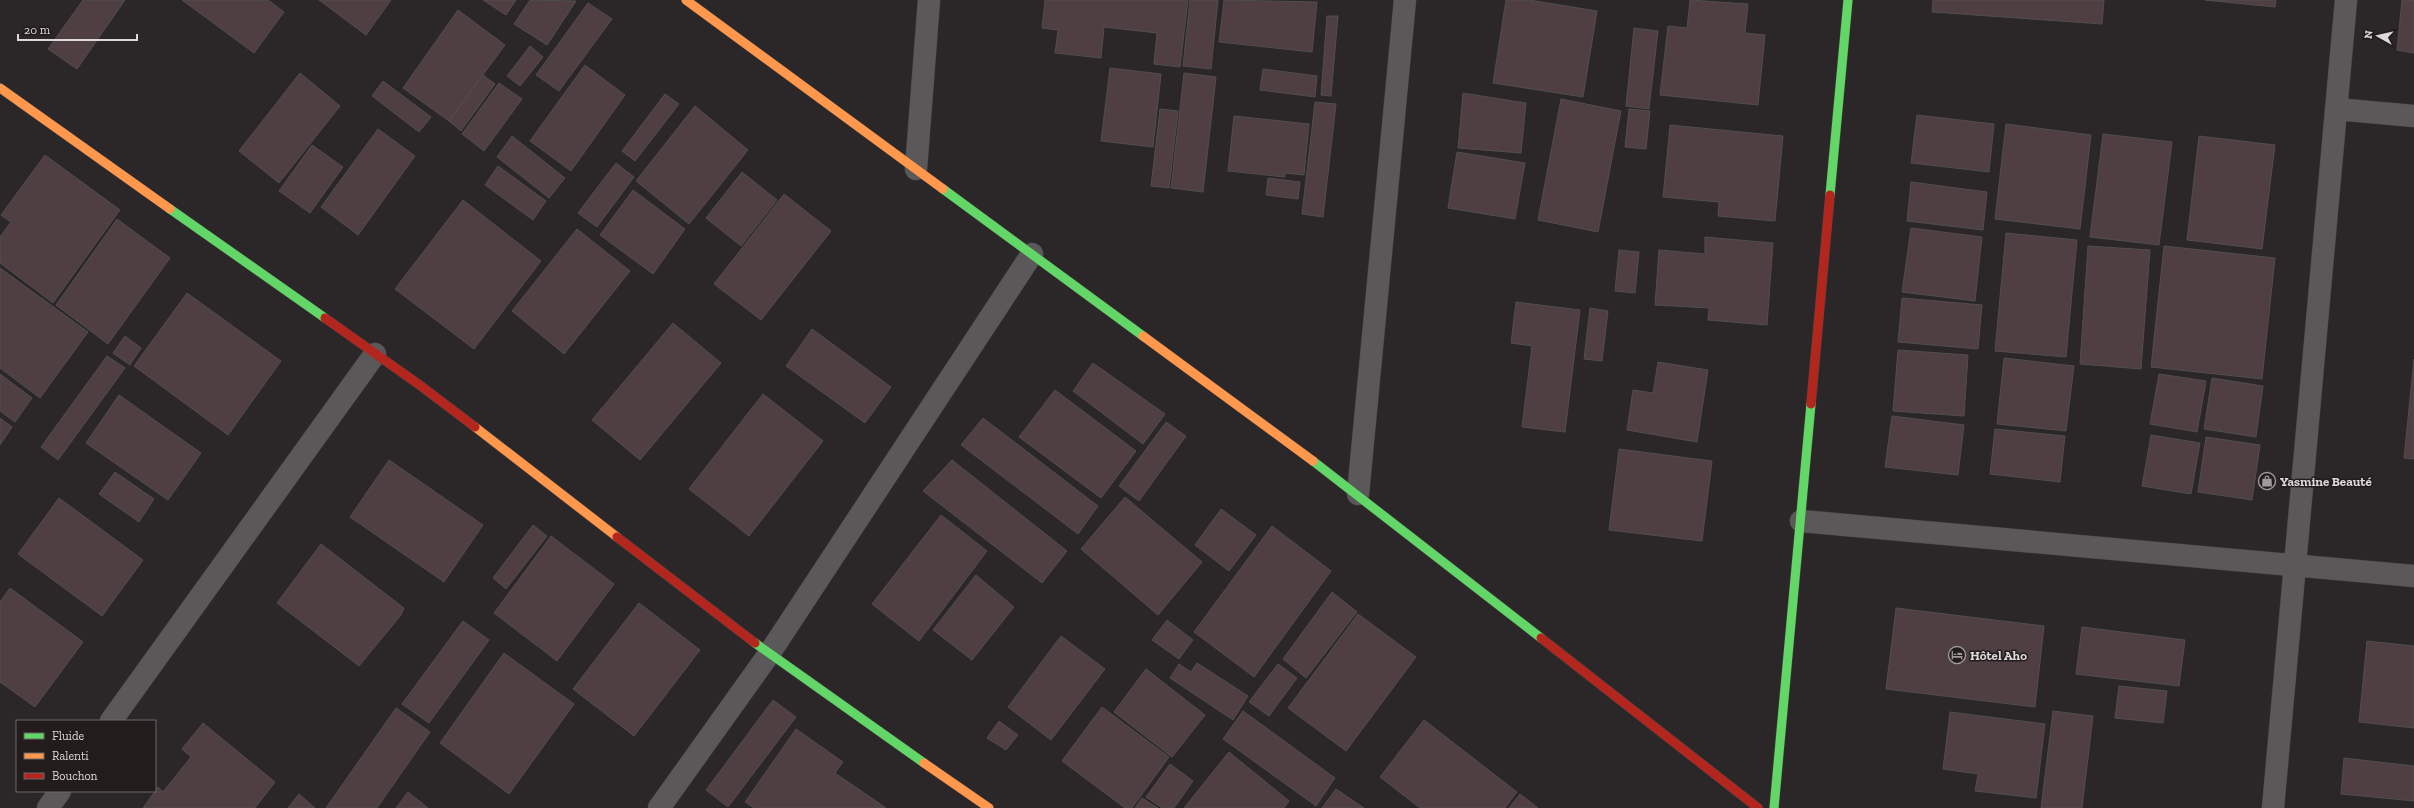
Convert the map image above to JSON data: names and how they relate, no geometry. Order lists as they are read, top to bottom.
{
  "places": {
    "shop": ["Yasmine Beauté"],
    "hotel": ["Hôtel Aho"]
  },
  "legend": ["Fluide", "Ralenti", "Bouchon"],
  "scale_bar": "20 m",
  "north": "left"
}
